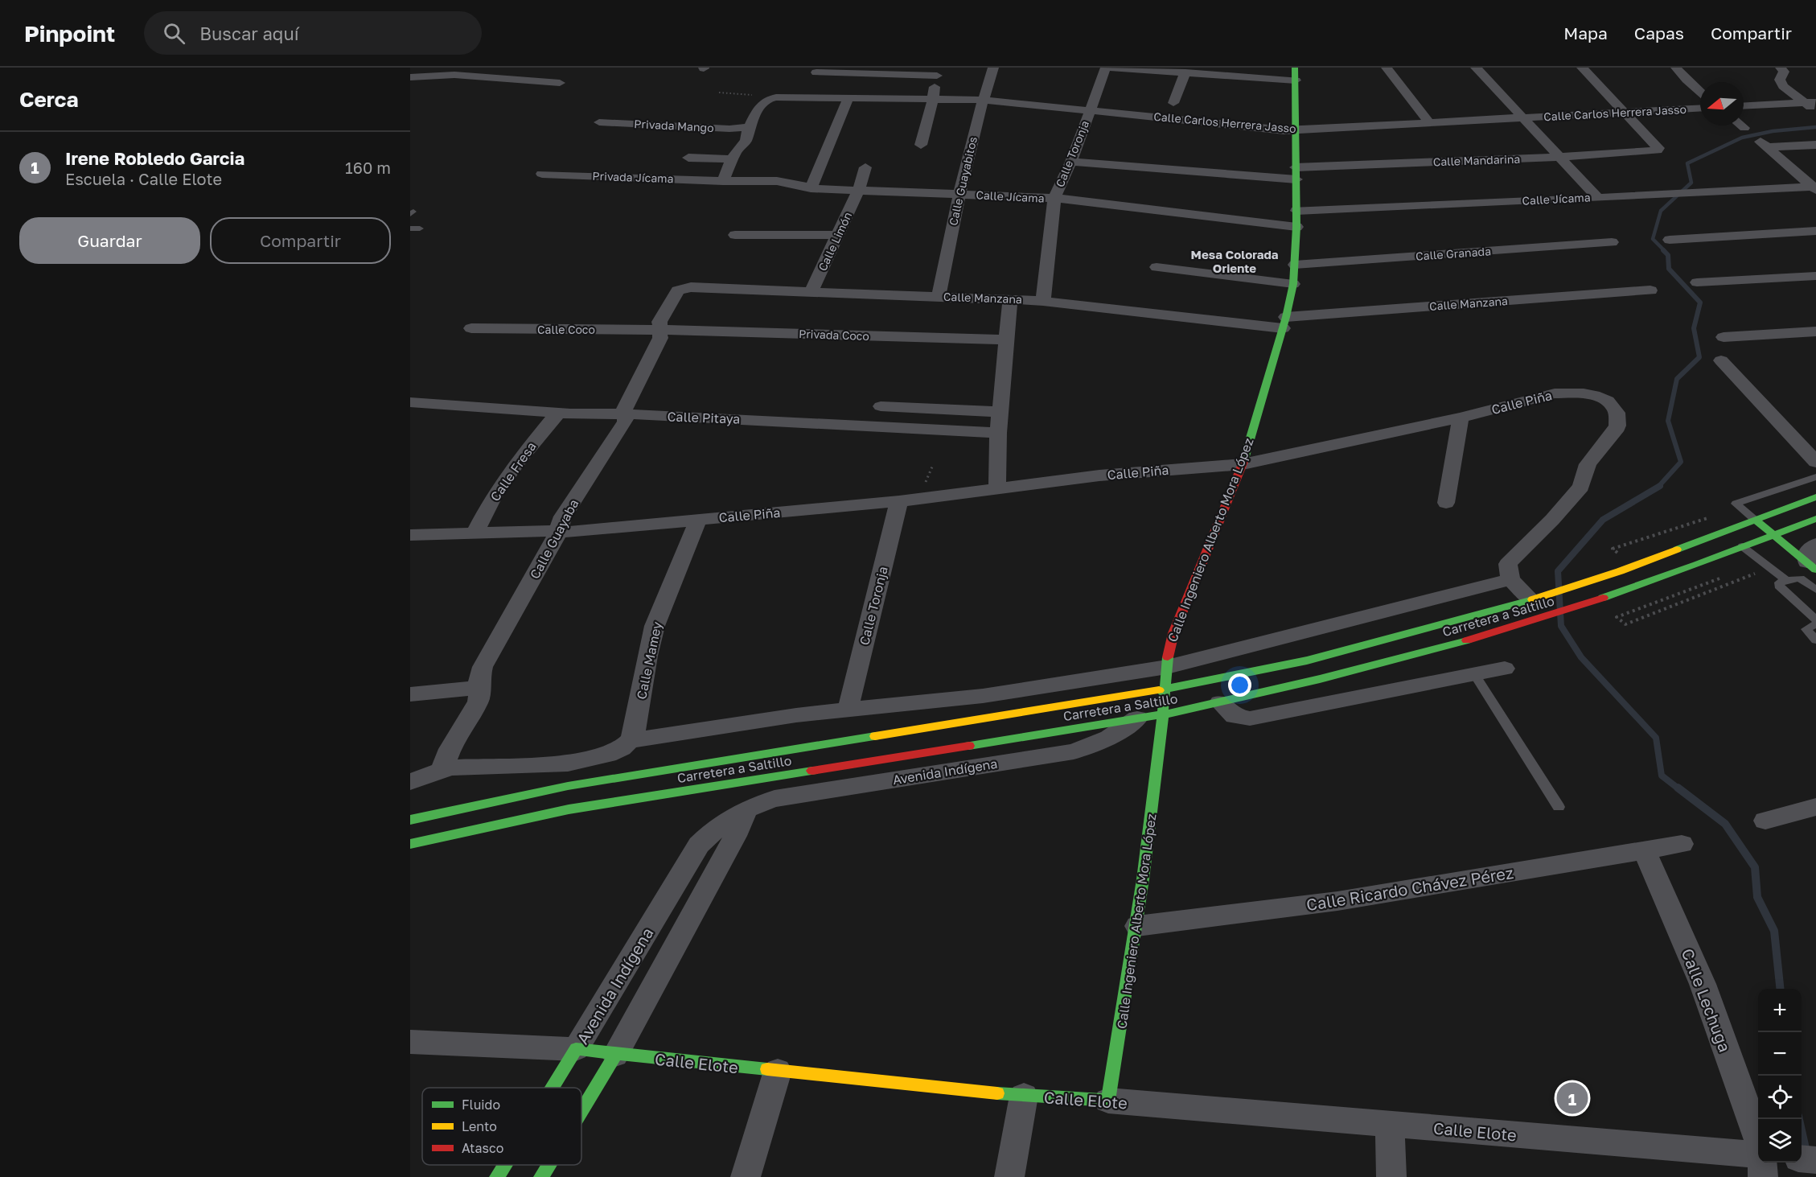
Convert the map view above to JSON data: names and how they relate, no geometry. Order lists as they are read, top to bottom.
{
  "streets": {
    "main road": [
      "Calle Ingeniero Alberto Mora López",
      "Carretera a Saltillo",
      "Avenida Indígena",
      "Calle Elote"
    ],
    "street": [
      "Calle Carlos Herrera Jasso",
      "Privada Mango",
      "Calle Toronja",
      "Calle Mandarina",
      "Privada Jícama",
      "Calle Guayabitos",
      "Calle Jícama",
      "Calle Limón",
      "Calle Granada",
      "Calle Manzana",
      "Calle Coco",
      "Privada Coco",
      "Calle Piña",
      "Calle Pitaya",
      "Calle Fresa",
      "Calle Guayaba",
      "Calle Mamey",
      "Calle Ricardo Chávez Pérez",
      "Calle Lechuga"
    ]
  },
  "crossings": [
    ["Calle Carlos Herrera Jasso", "Calle Toronja"],
    ["Calle Carlos Herrera Jasso", "Calle Mandarina"],
    ["Calle Carlos Herrera Jasso", "Calle Guayabitos"],
    ["Calle Carlos Herrera Jasso", "Calle Ingeniero Alberto Mora López"],
    ["Calle Toronja", "Calle Mandarina"],
    ["Calle Toronja", "Calle Jícama"],
    ["Calle Toronja", "Calle Manzana"],
    ["Calle Toronja", "Calle Piña"],
    ["Calle Mandarina", "Calle Ingeniero Alberto Mora López"],
    ["Privada Jícama", "Calle Jícama"],
    ["Calle Guayabitos", "Calle Jícama"],
    ["Calle Guayabitos", "Calle Manzana"],
    ["Calle Jícama", "Calle Limón"],
    ["Calle Jícama", "Calle Ingeniero Alberto Mora López"],
    ["Calle Limón", "Calle Manzana"],
    ["Calle Granada", "Calle Ingeniero Alberto Mora López"],
    ["Calle Manzana", "Calle Guayaba"],
    ["Calle Manzana", "Calle Ingeniero Alberto Mora López"],
    ["Calle Coco", "Privada Coco"],
    ["Calle Coco", "Calle Guayaba"],
    ["Privada Coco", "Calle Guayaba"],
    ["Calle Piña", "Calle Fresa"],
    ["Calle Piña", "Calle Guayaba"],
    ["Calle Piña", "Calle Ingeniero Alberto Mora López"],
    ["Calle Piña", "Calle Mamey"],
    ["Calle Pitaya", "Calle Fresa"],
    ["Calle Pitaya", "Calle Guayaba"],
    ["Calle Ingeniero Alberto Mora López", "Carretera a Saltillo"],
    ["Calle Ingeniero Alberto Mora López", "Calle Ricardo Chávez Pérez"],
    ["Calle Ingeniero Alberto Mora López", "Calle Elote"],
    ["Carretera a Saltillo", "Avenida Indígena"],
    ["Avenida Indígena", "Calle Elote"],
    ["Calle Ricardo Chávez Pérez", "Calle Lechuga"]
  ],
  "districts": ["Mesa Colorada Oriente"],
  "legend": ["Fluido", "Lento", "Atasco"],
  "north": "left",
  "page": {
    "header": "Pinpoint",
    "search": "Buscar aquí",
    "nav": ["Mapa", "Capas", "Compartir"],
    "heading": "Cerca",
    "list": [
      {
        "mark": "1",
        "name": "Irene Robledo Garcia",
        "note": "Escuela · Calle Elote",
        "value": "160 m"
      }
    ],
    "buttons": ["Guardar", "Compartir"],
    "map_buttons": ["+", "−"],
    "pins": "1"
  }
}
